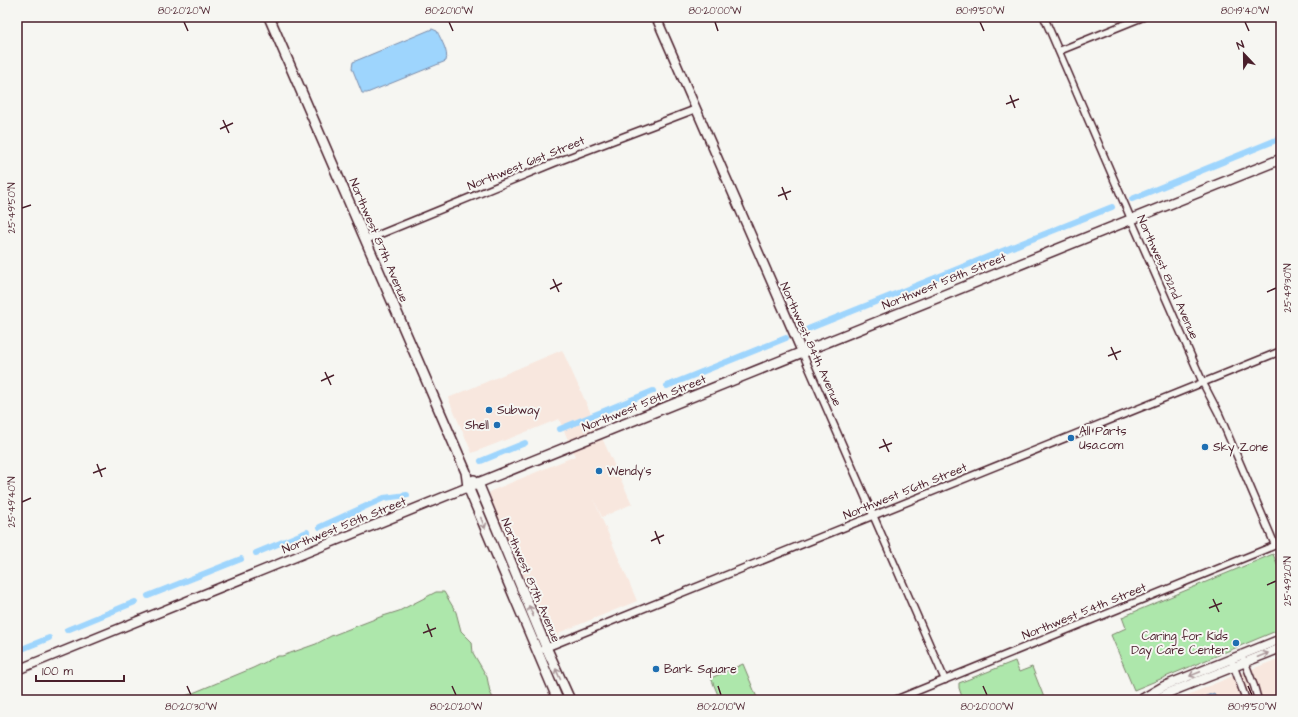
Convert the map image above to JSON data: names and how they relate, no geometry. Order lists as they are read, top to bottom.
{
  "streets": {
    "main road": ["Northwest 87th Avenue", "Northwest 58th Street"],
    "street": [
      "Northwest 61st Street",
      "Northwest 82nd Avenue",
      "Northwest 84th Avenue",
      "Northwest 56th Street",
      "Northwest 54th Street"
    ]
  },
  "crossings": [
    ["Northwest 61st Street", "Northwest 87th Avenue"],
    ["Northwest 61st Street", "Northwest 84th Avenue"],
    ["Northwest 87th Avenue", "Northwest 58th Street"],
    ["Northwest 87th Avenue", "Northwest 56th Street"],
    ["Northwest 82nd Avenue", "Northwest 58th Street"],
    ["Northwest 82nd Avenue", "Northwest 56th Street"],
    ["Northwest 82nd Avenue", "Northwest 54th Street"],
    ["Northwest 58th Street", "Northwest 84th Avenue"],
    ["Northwest 84th Avenue", "Northwest 56th Street"],
    ["Northwest 84th Avenue", "Northwest 54th Street"]
  ],
  "places": [
    "Subway",
    "Shell",
    "All Parts Usa.com",
    "Sky Zone",
    "Wendy's",
    "Caring for Kids Day Care Center",
    "Bark Square"
  ],
  "scale_bar": "100 m",
  "north": "top",
  "coordinates": [
    "80°20'20\"W",
    "80°20'10\"W",
    "80°20'00\"W",
    "80°19'50\"W",
    "80°19'40\"W",
    "25°49'50\"N",
    "25°49'30\"N",
    "25°49'40\"N",
    "25°49'20\"N",
    "80°20'30\"W"
  ]
}
